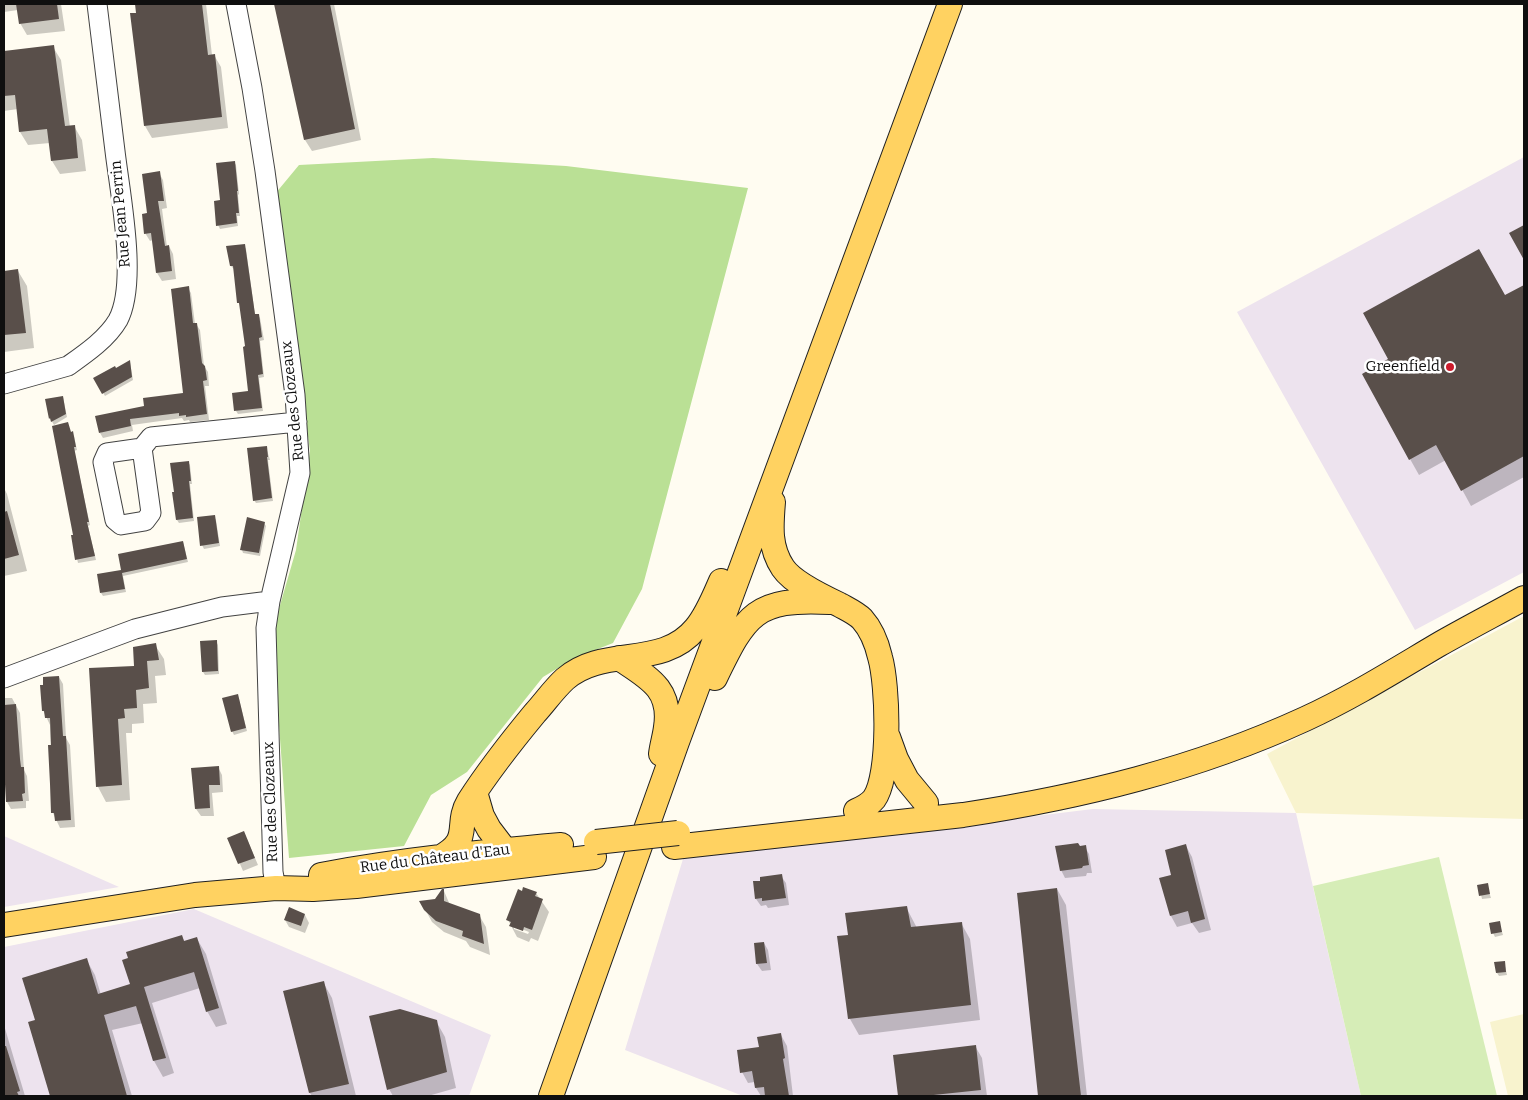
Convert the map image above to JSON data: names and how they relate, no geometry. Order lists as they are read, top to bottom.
{
  "streets": {
    "main road": ["Rue du Château d'Eau"],
    "street": ["Rue Jean Perrin", "Rue des Clozeaux"]
  },
  "crossings": [
    ["Rue des Clozeaux", "Rue du Château d'Eau"]
  ],
  "places": ["Greenfield"]
}
